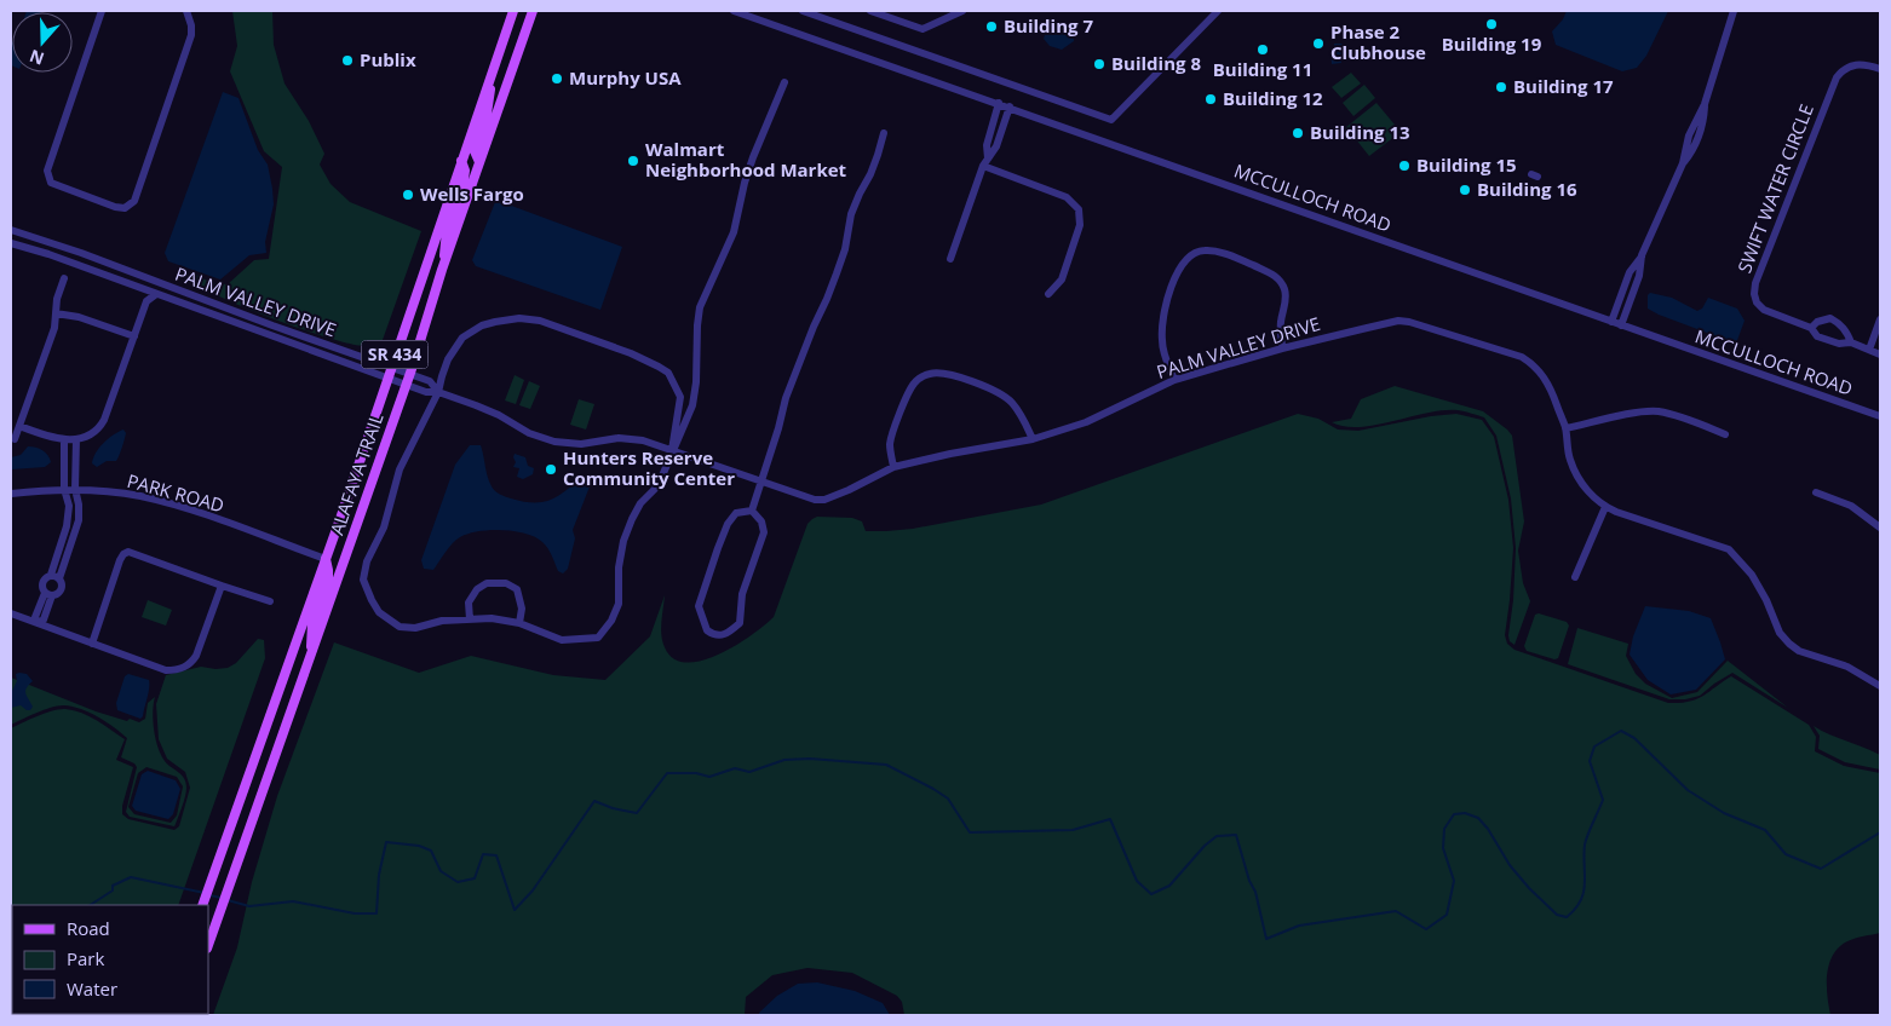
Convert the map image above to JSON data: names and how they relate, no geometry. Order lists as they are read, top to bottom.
{
  "streets": {
    "main road": ["SR 434", "ALAFAYA TRAIL"],
    "street": [
      "SWIFT WATER CIRCLE",
      "MCCULLOCH ROAD",
      "PALM VALLEY DRIVE",
      "PARK ROAD"
    ]
  },
  "crossings": [
    ["PALM VALLEY DRIVE", "ALAFAYA TRAIL"],
    ["ALAFAYA TRAIL", "PARK ROAD"]
  ],
  "places": [
    "Building 19",
    "Building 7",
    "Phase 2 Clubhouse",
    "Building 11",
    "Publix",
    "Building 8",
    "Murphy USA",
    "Building 17",
    "Building 12",
    "Building 13",
    "Walmart Neighborhood Market",
    "Building 15",
    "Building 16",
    "Wells Fargo",
    "Hunters Reserve Community Center"
  ],
  "legend": ["Road", "Park", "Water"],
  "north": "bottom"
}
